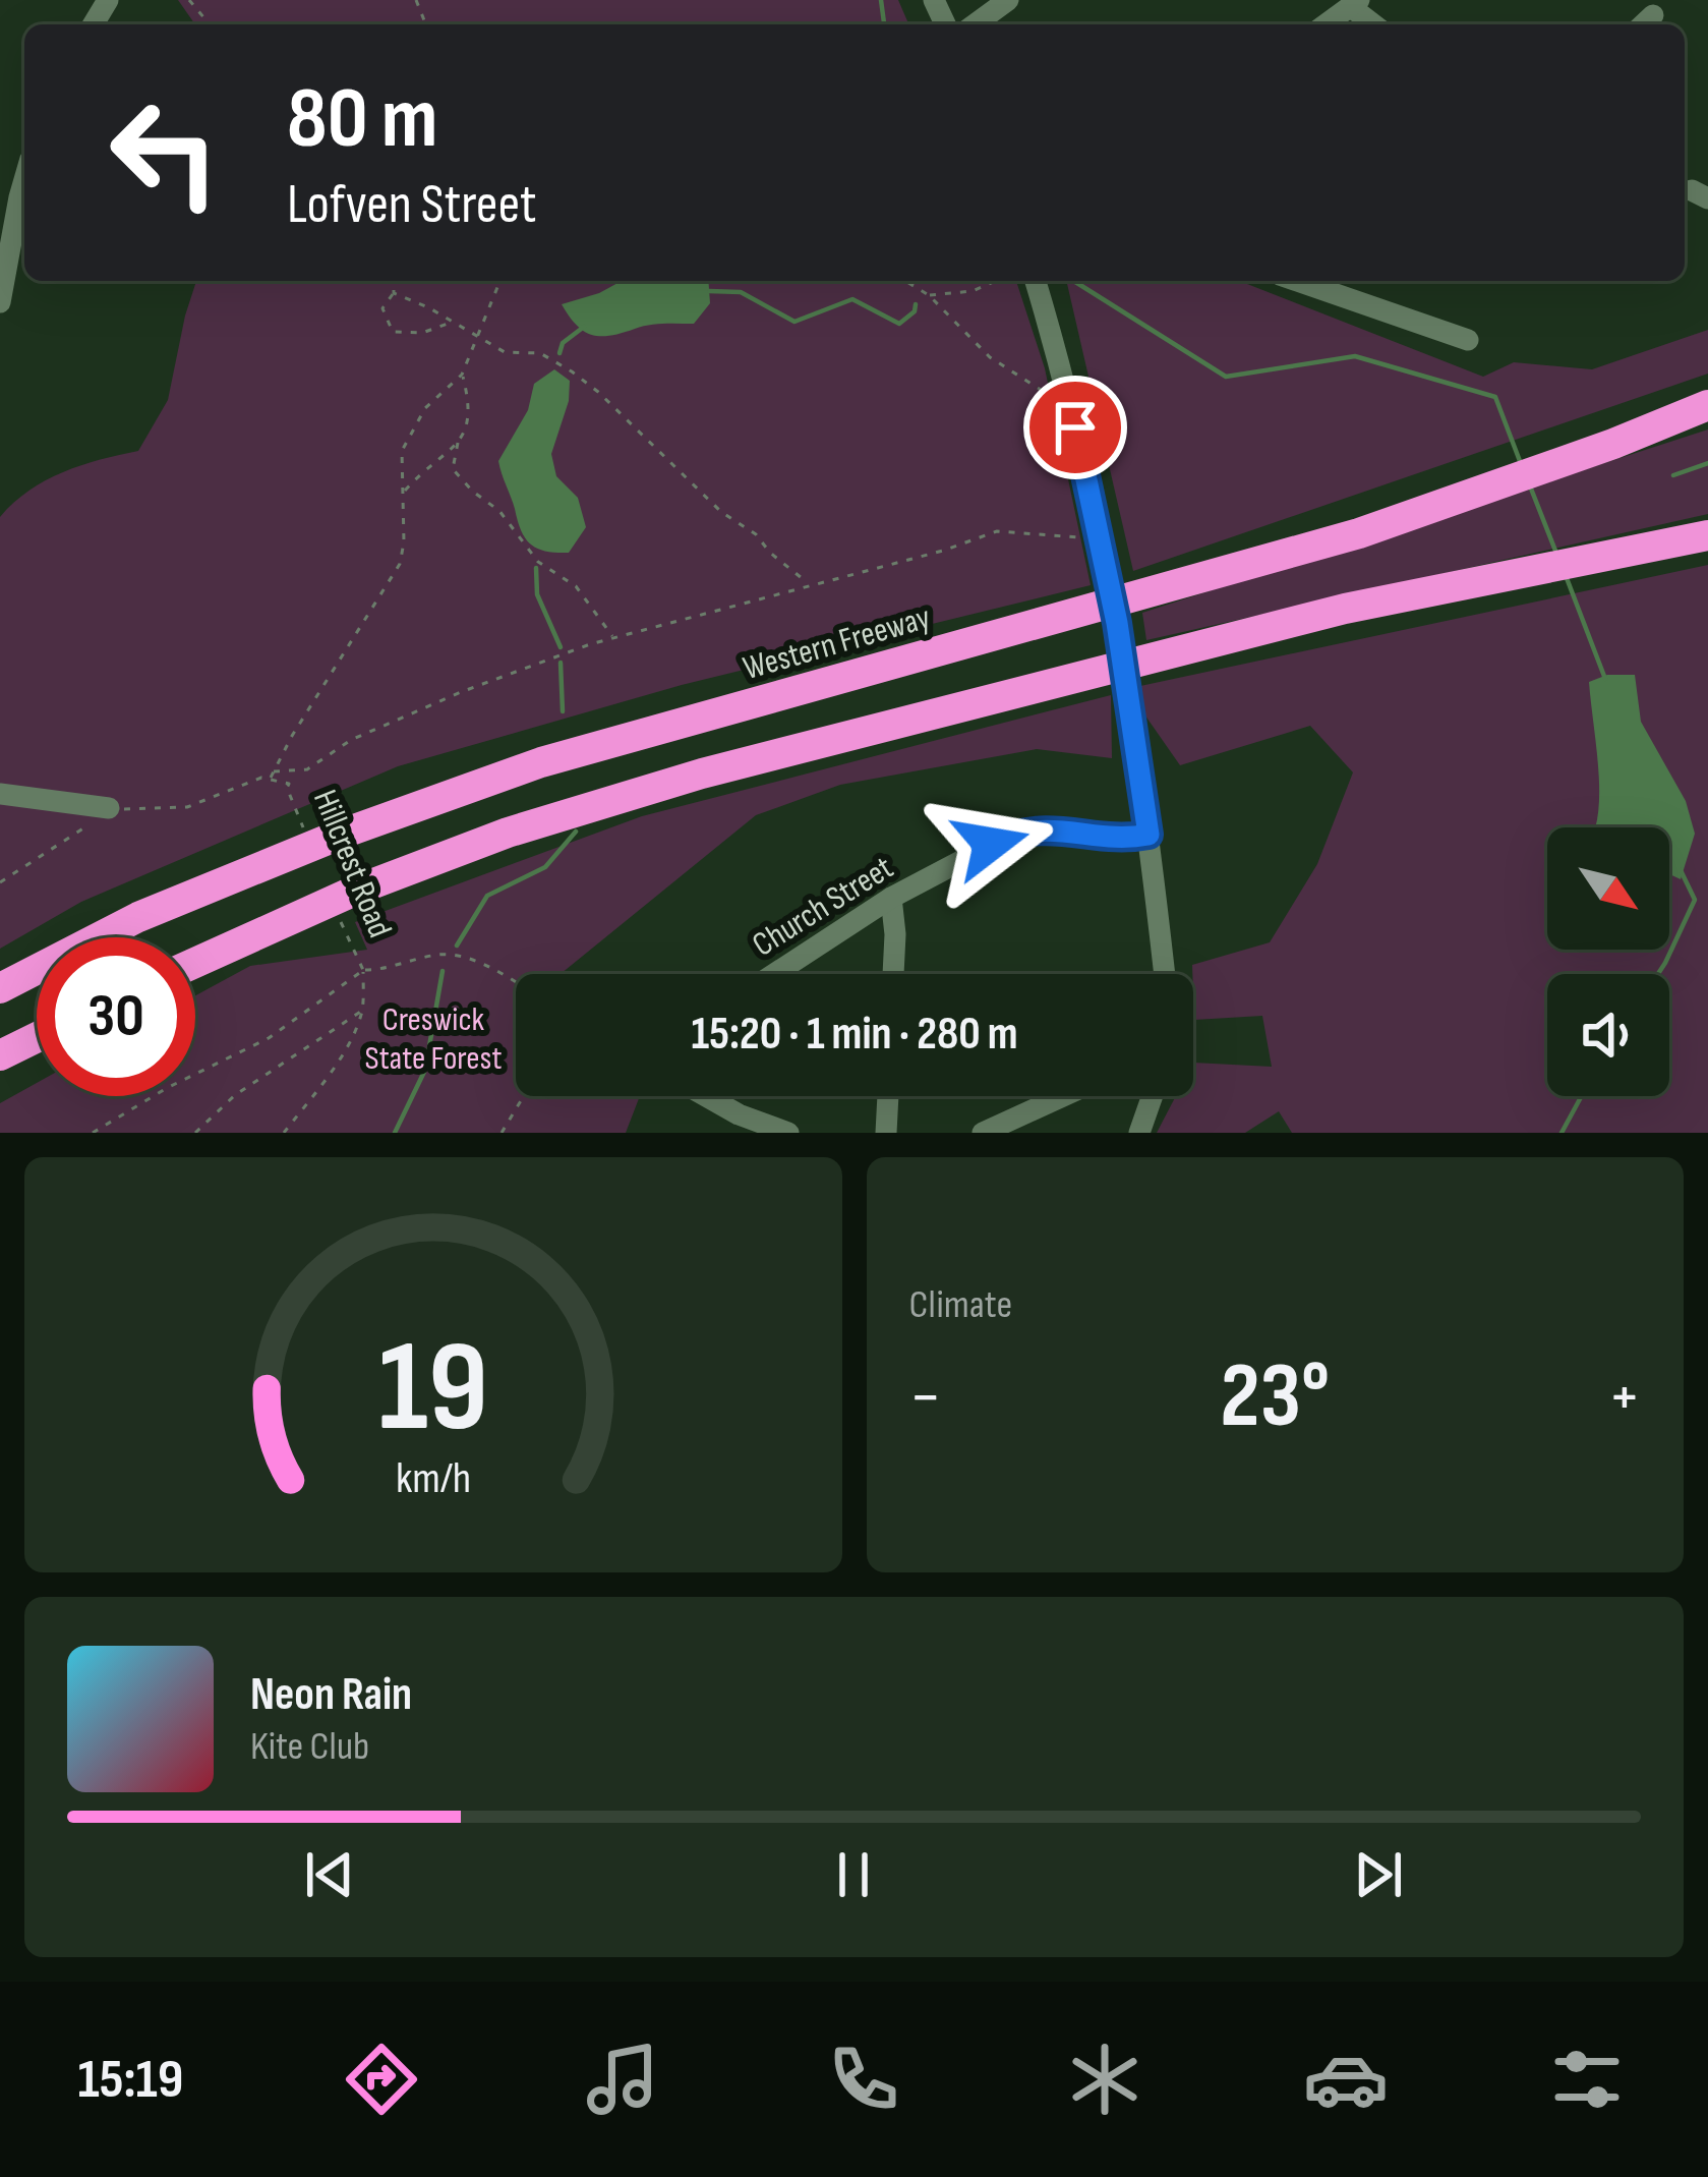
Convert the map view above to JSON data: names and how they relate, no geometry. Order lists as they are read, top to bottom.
{
  "streets": {
    "highway": ["Western Freeway"],
    "street": ["Church Street"],
    "path": ["Hillcrest Road"]
  },
  "parks": ["Creswick State Forest"],
  "north": "bottom right",
  "page": {
    "turn": ["80 m", "Lofven Street"],
    "limit": "30",
    "trip": "15:20 · 1 min · 280 m",
    "tile": "Climate",
    "heat": ["−", "23°", "+"],
    "song": ["Neon Rain", "Kite Club"],
    "tabs": "15:19",
    "gauge": ["19", "km/h"]
  }
}
